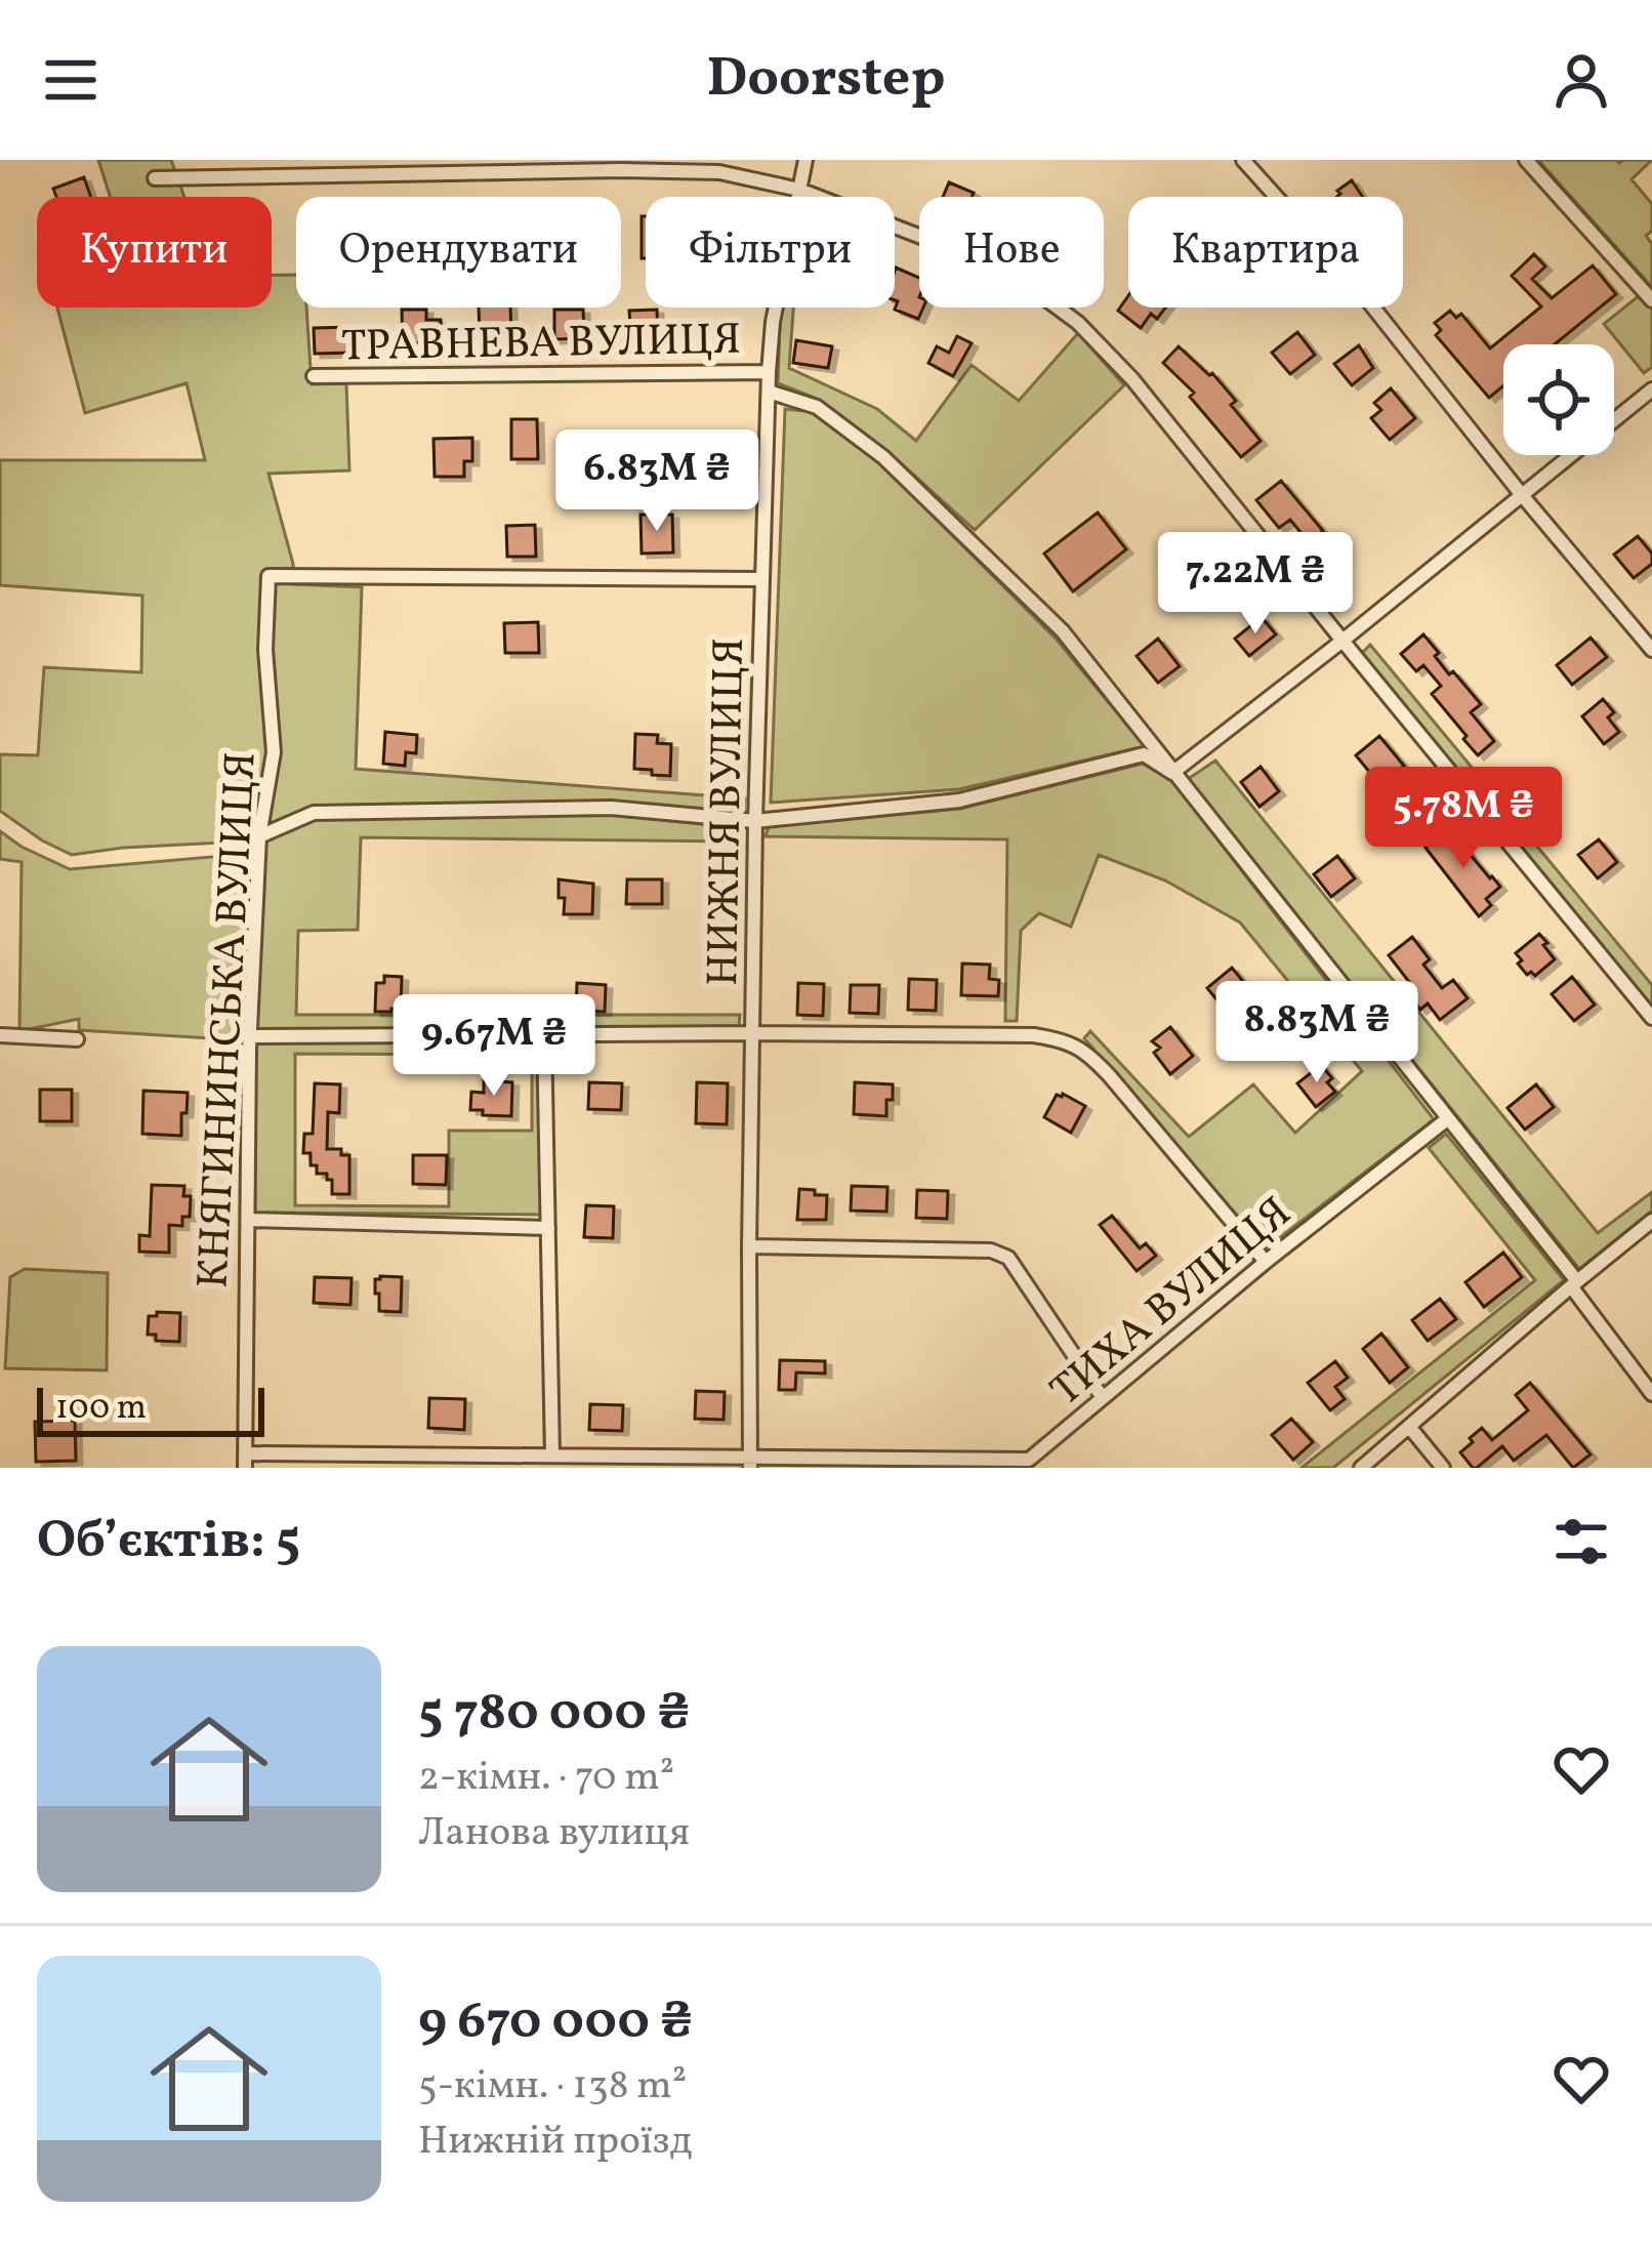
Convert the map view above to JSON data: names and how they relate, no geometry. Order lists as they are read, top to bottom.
{
  "streets": {
    "street": [
      "ТРАВНЕВА ВУЛИЦЯ",
      "НИЖНЯ ВУЛИЦЯ",
      "КНЯГИНИНСЬКА ВУЛИЦЯ",
      "ТИХА ВУЛИЦЯ"
    ]
  },
  "crossings": [
    ["ТРАВНЕВА ВУЛИЦЯ", "НИЖНЯ ВУЛИЦЯ"],
    ["НИЖНЯ ВУЛИЦЯ", "КНЯГИНИНСЬКА ВУЛИЦЯ"],
    ["НИЖНЯ ВУЛИЦЯ", "ТИХА ВУЛИЦЯ"],
    ["КНЯГИНИНСЬКА ВУЛИЦЯ", "ТИХА ВУЛИЦЯ"]
  ],
  "scale_bar": "100 m",
  "page": {
    "header": "Doorstep",
    "chip": [
      "Купити",
      "Орендувати",
      "Фільтри",
      "Нове",
      "Квартира"
    ],
    "price": [
      "6.83M ₴",
      "7.22M ₴",
      "5.78M ₴",
      "8.83M ₴",
      "9.67M ₴"
    ],
    "scale": "100 m",
    "heading": "Об’єктів: 5",
    "list": [
      {
        "name": "5 780 000 ₴",
        "note": "2-кімн. · 70 m² · Ланова вулиця"
      },
      {
        "name": "9 670 000 ₴",
        "note": "5-кімн. · 138 m² · Нижній проїзд"
      }
    ]
  }
}
